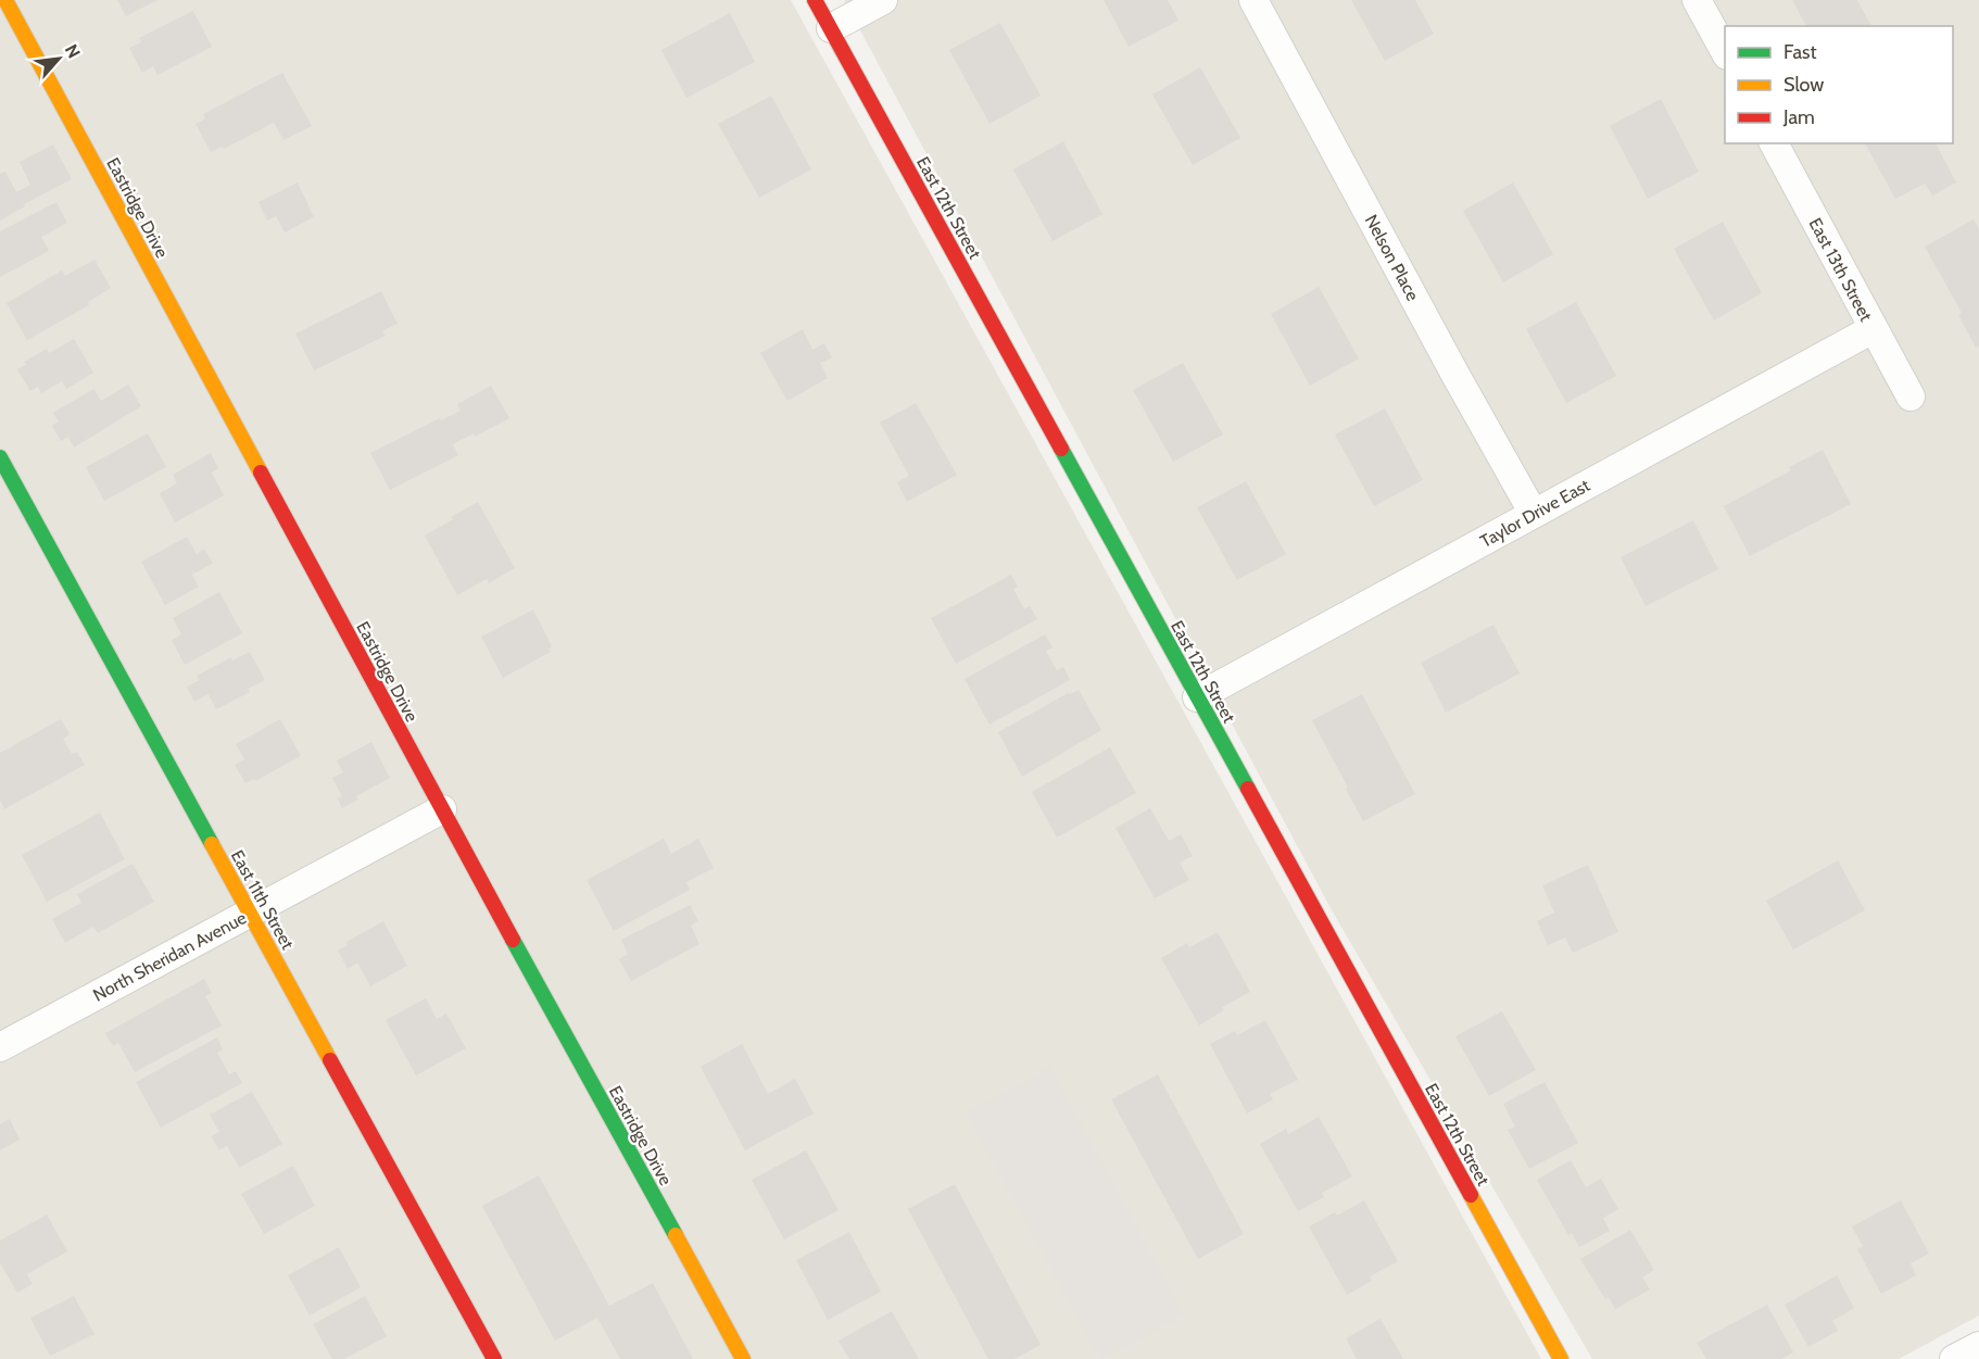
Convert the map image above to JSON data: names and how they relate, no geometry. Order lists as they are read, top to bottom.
{
  "streets": {
    "street": [
      "Eastridge Drive",
      "East 12th Street",
      "Nelson Place",
      "East 13th Street",
      "Taylor Drive East",
      "East 11th Street",
      "North Sheridan Avenue"
    ]
  },
  "crossings": [
    ["Eastridge Drive", "North Sheridan Avenue"],
    ["East 12th Street", "Taylor Drive East"],
    ["Nelson Place", "Taylor Drive East"],
    ["East 13th Street", "Taylor Drive East"],
    ["East 11th Street", "North Sheridan Avenue"]
  ],
  "legend": ["Fast", "Slow", "Jam"],
  "north": "top right"
}
